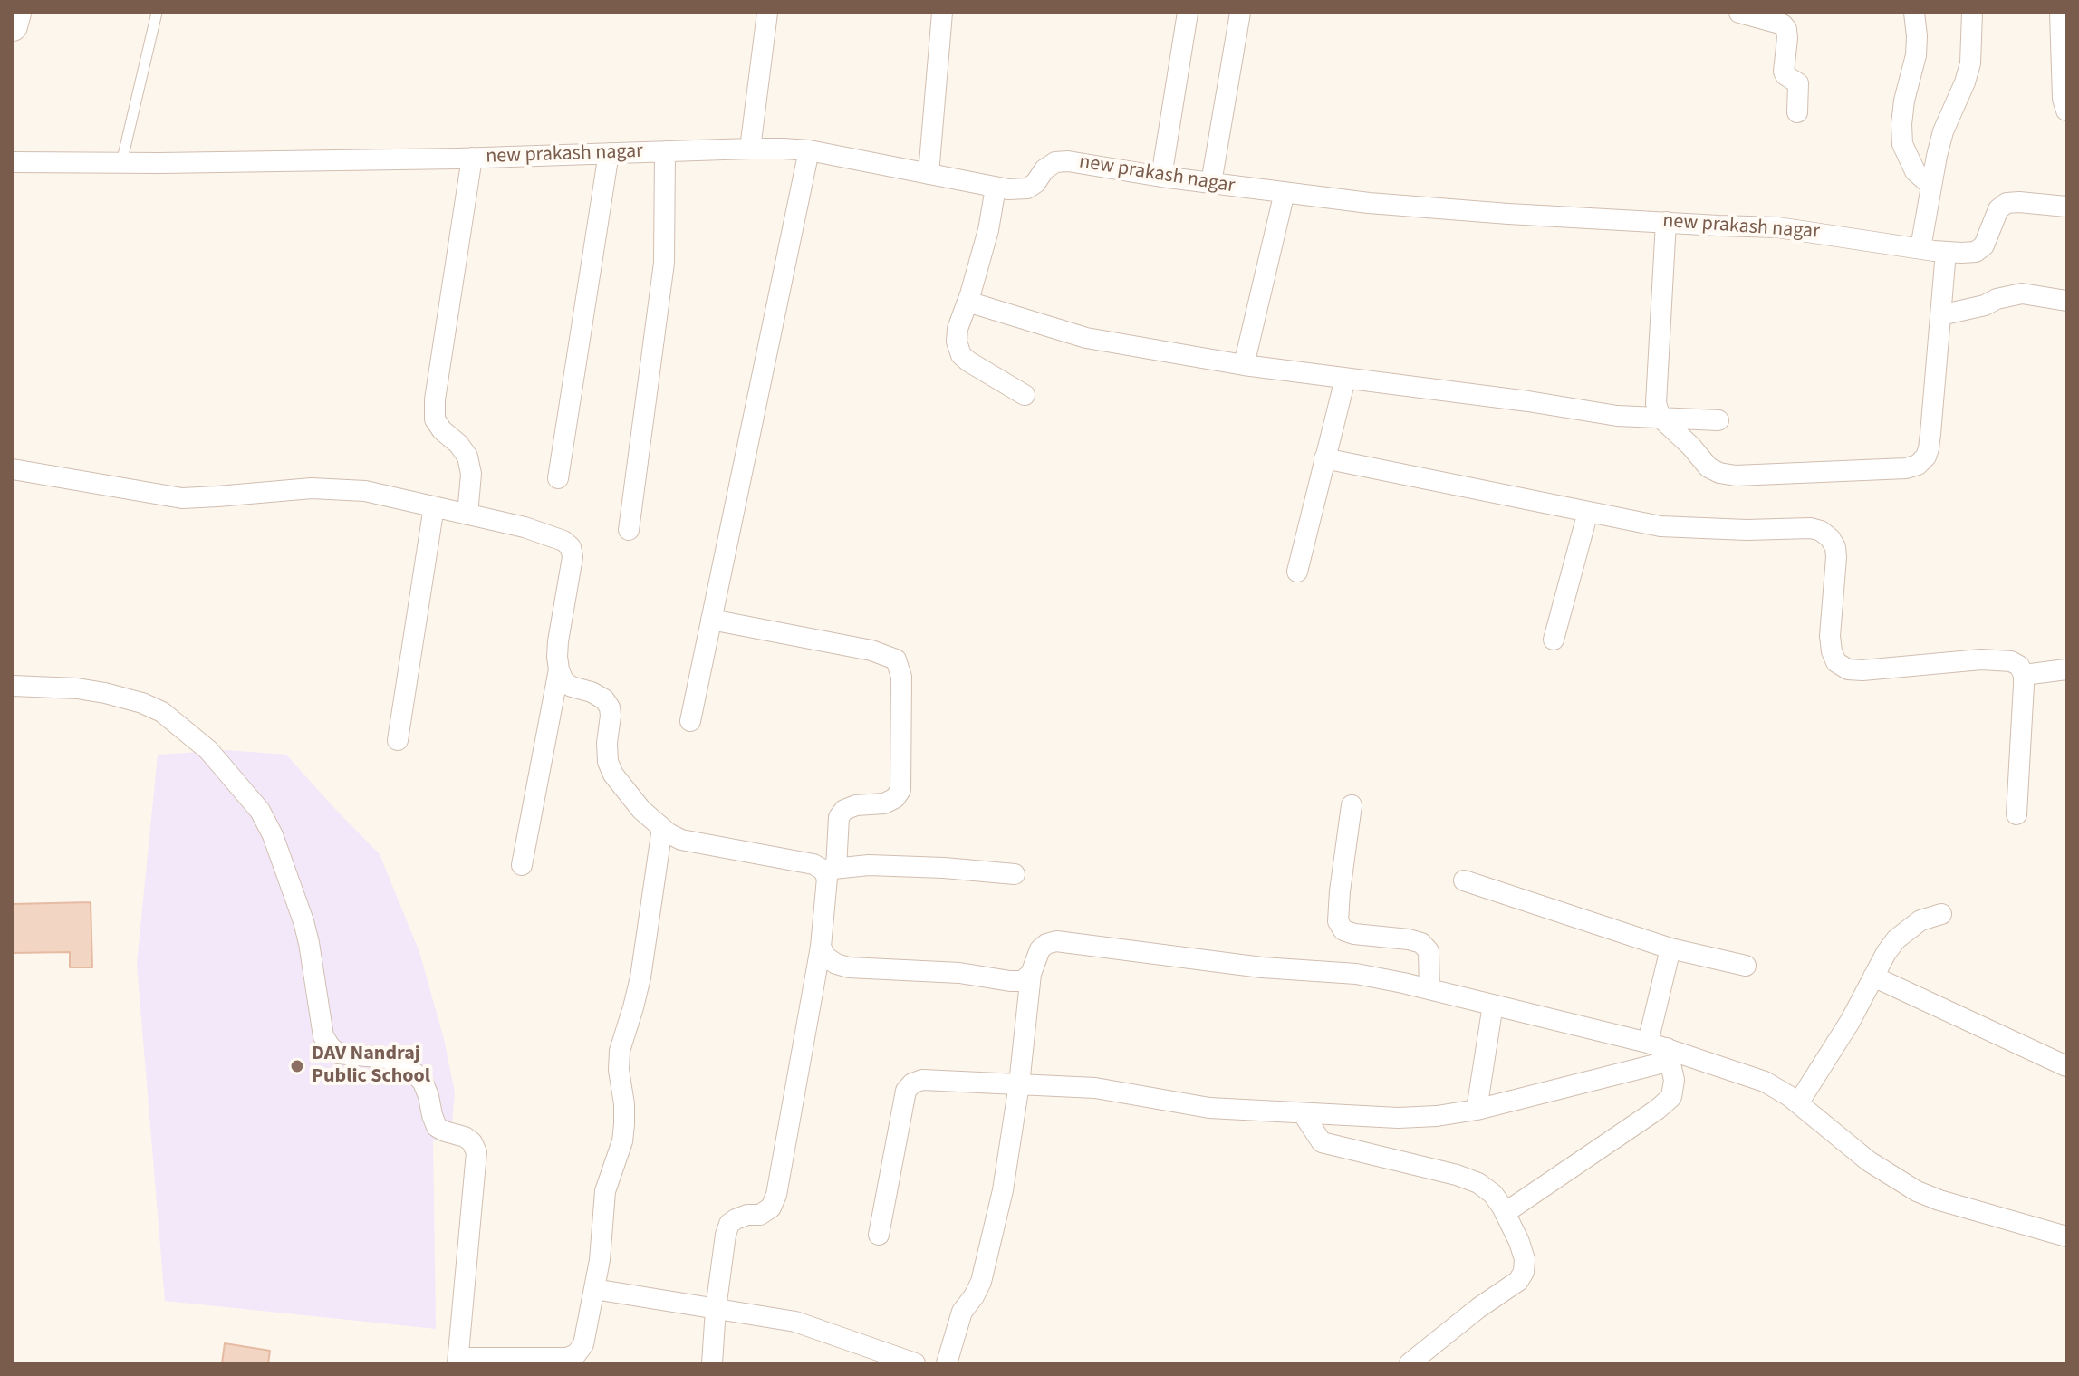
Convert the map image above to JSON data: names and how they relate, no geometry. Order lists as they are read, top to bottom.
{
  "streets": {
    "street": ["new prakash nagar"]
  },
  "places": ["DAV Nandraj Public School"]
}
